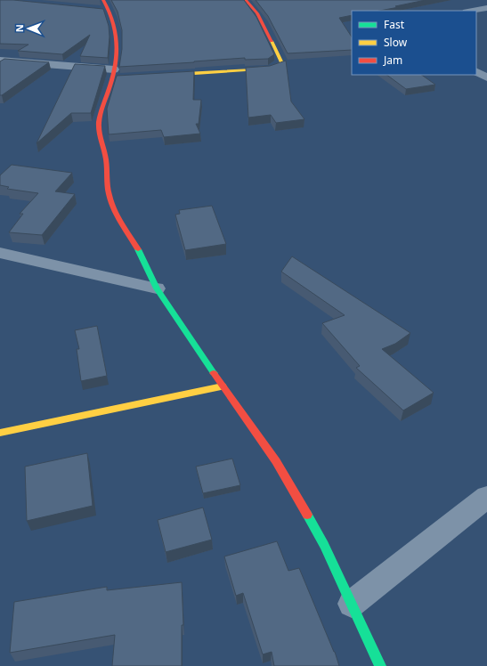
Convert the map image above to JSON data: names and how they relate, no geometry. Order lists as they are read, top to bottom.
{
  "legend": ["Fast", "Slow", "Jam"],
  "north": "left"
}
